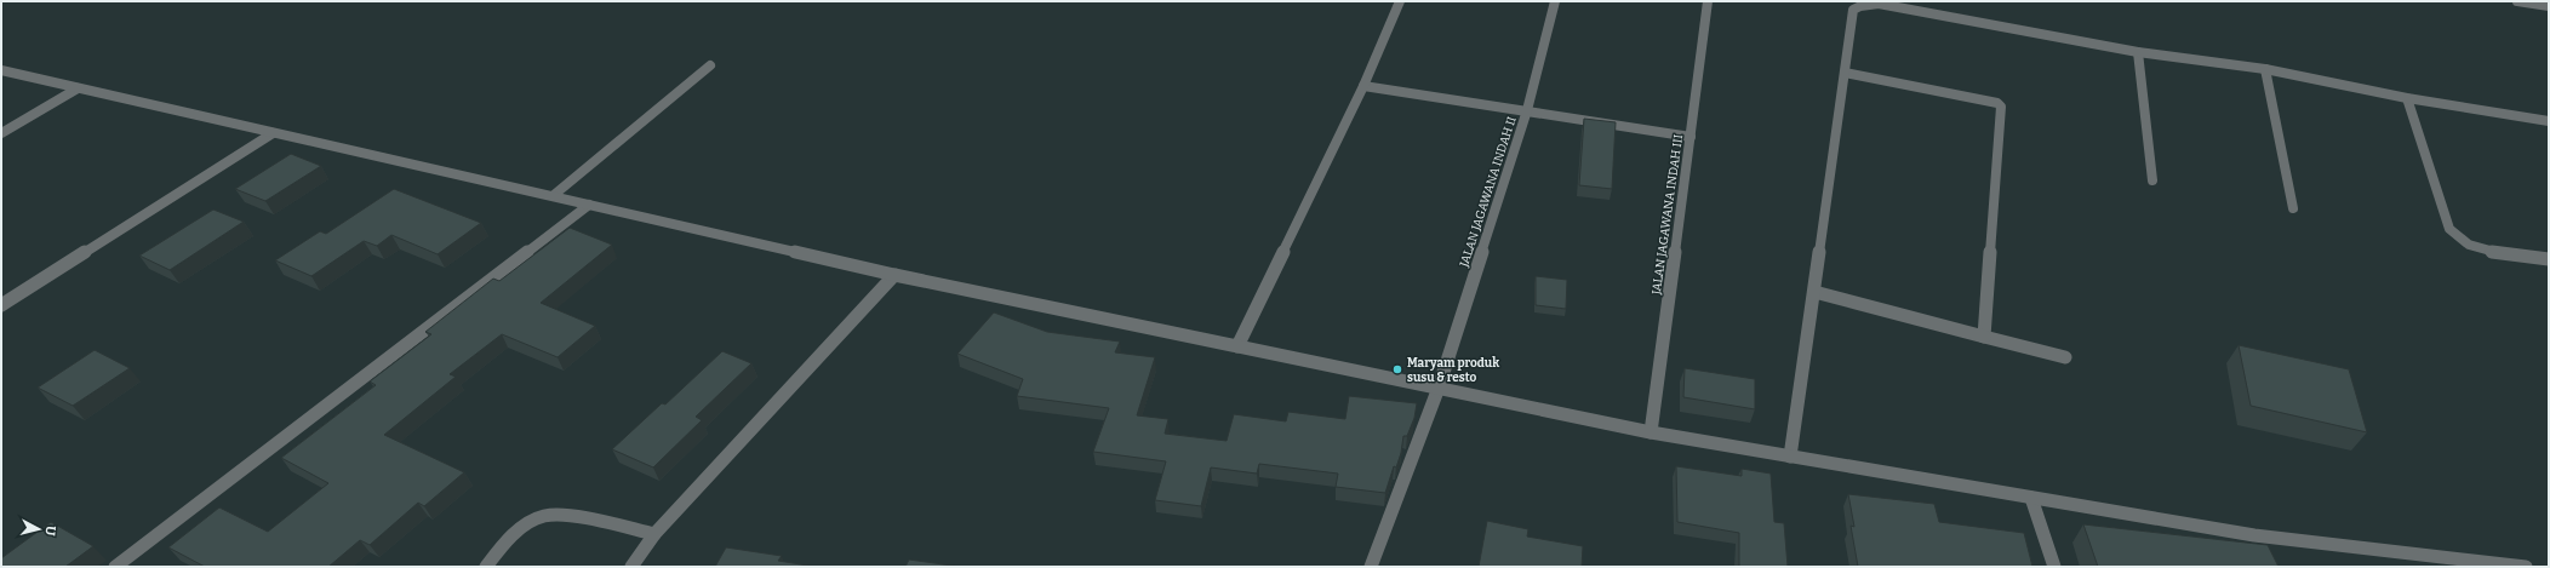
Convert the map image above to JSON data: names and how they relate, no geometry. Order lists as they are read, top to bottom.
{
  "streets": {
    "street": ["JALAN JAGAWANA INDAH II", "JALAN JAGAWANA INDAH III"]
  },
  "places": ["Maryam produk susu & resto"],
  "north": "right"
}
